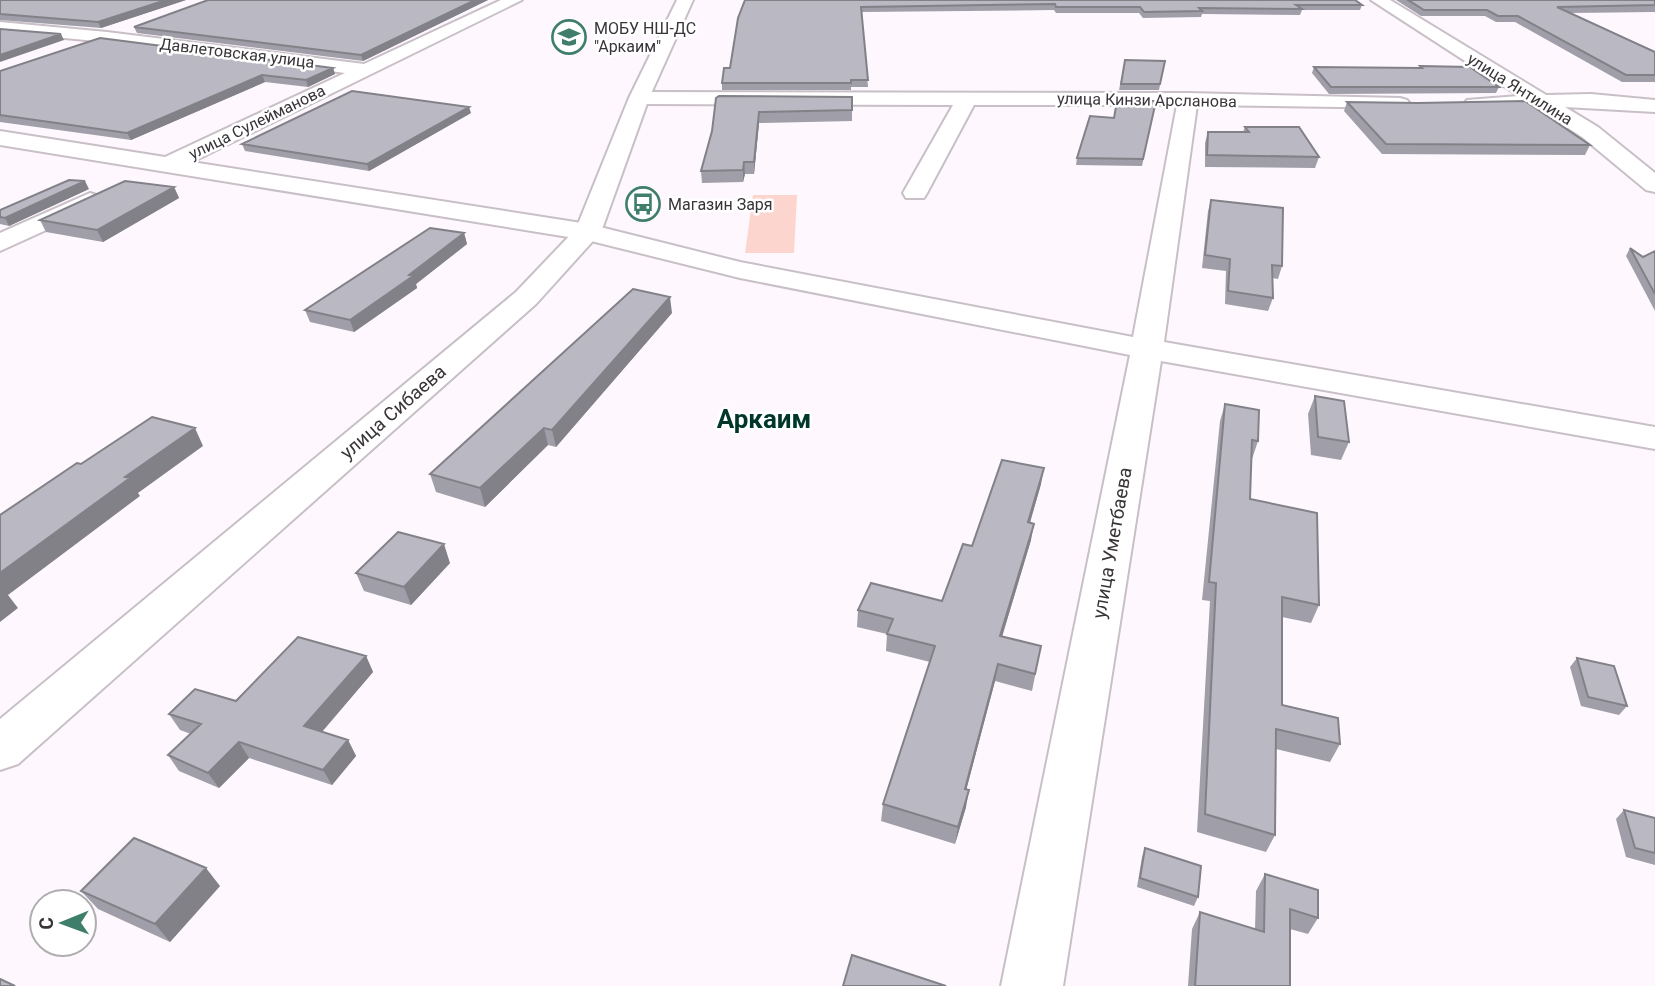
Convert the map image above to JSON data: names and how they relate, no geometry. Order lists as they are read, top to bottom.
{
  "streets": {
    "street": [
      "Давлетовская улица",
      "улица Янтилина",
      "улица Кинзи Арсланова",
      "улица Сулейманова",
      "улица Сибаева",
      "улица Уметбаева"
    ]
  },
  "crossings": [
    ["Давлетовская улица", "улица Сулейманова"],
    ["улица Кинзи Арсланова", "улица Сибаева"],
    ["улица Кинзи Арсланова", "улица Уметбаева"]
  ],
  "districts": ["Аркаим"],
  "places": {
    "school or university": ["МОБУ НШ-ДС \"Аркаим\""],
    "bus stop": ["Магазин Заря"]
  },
  "north": "left"
}
